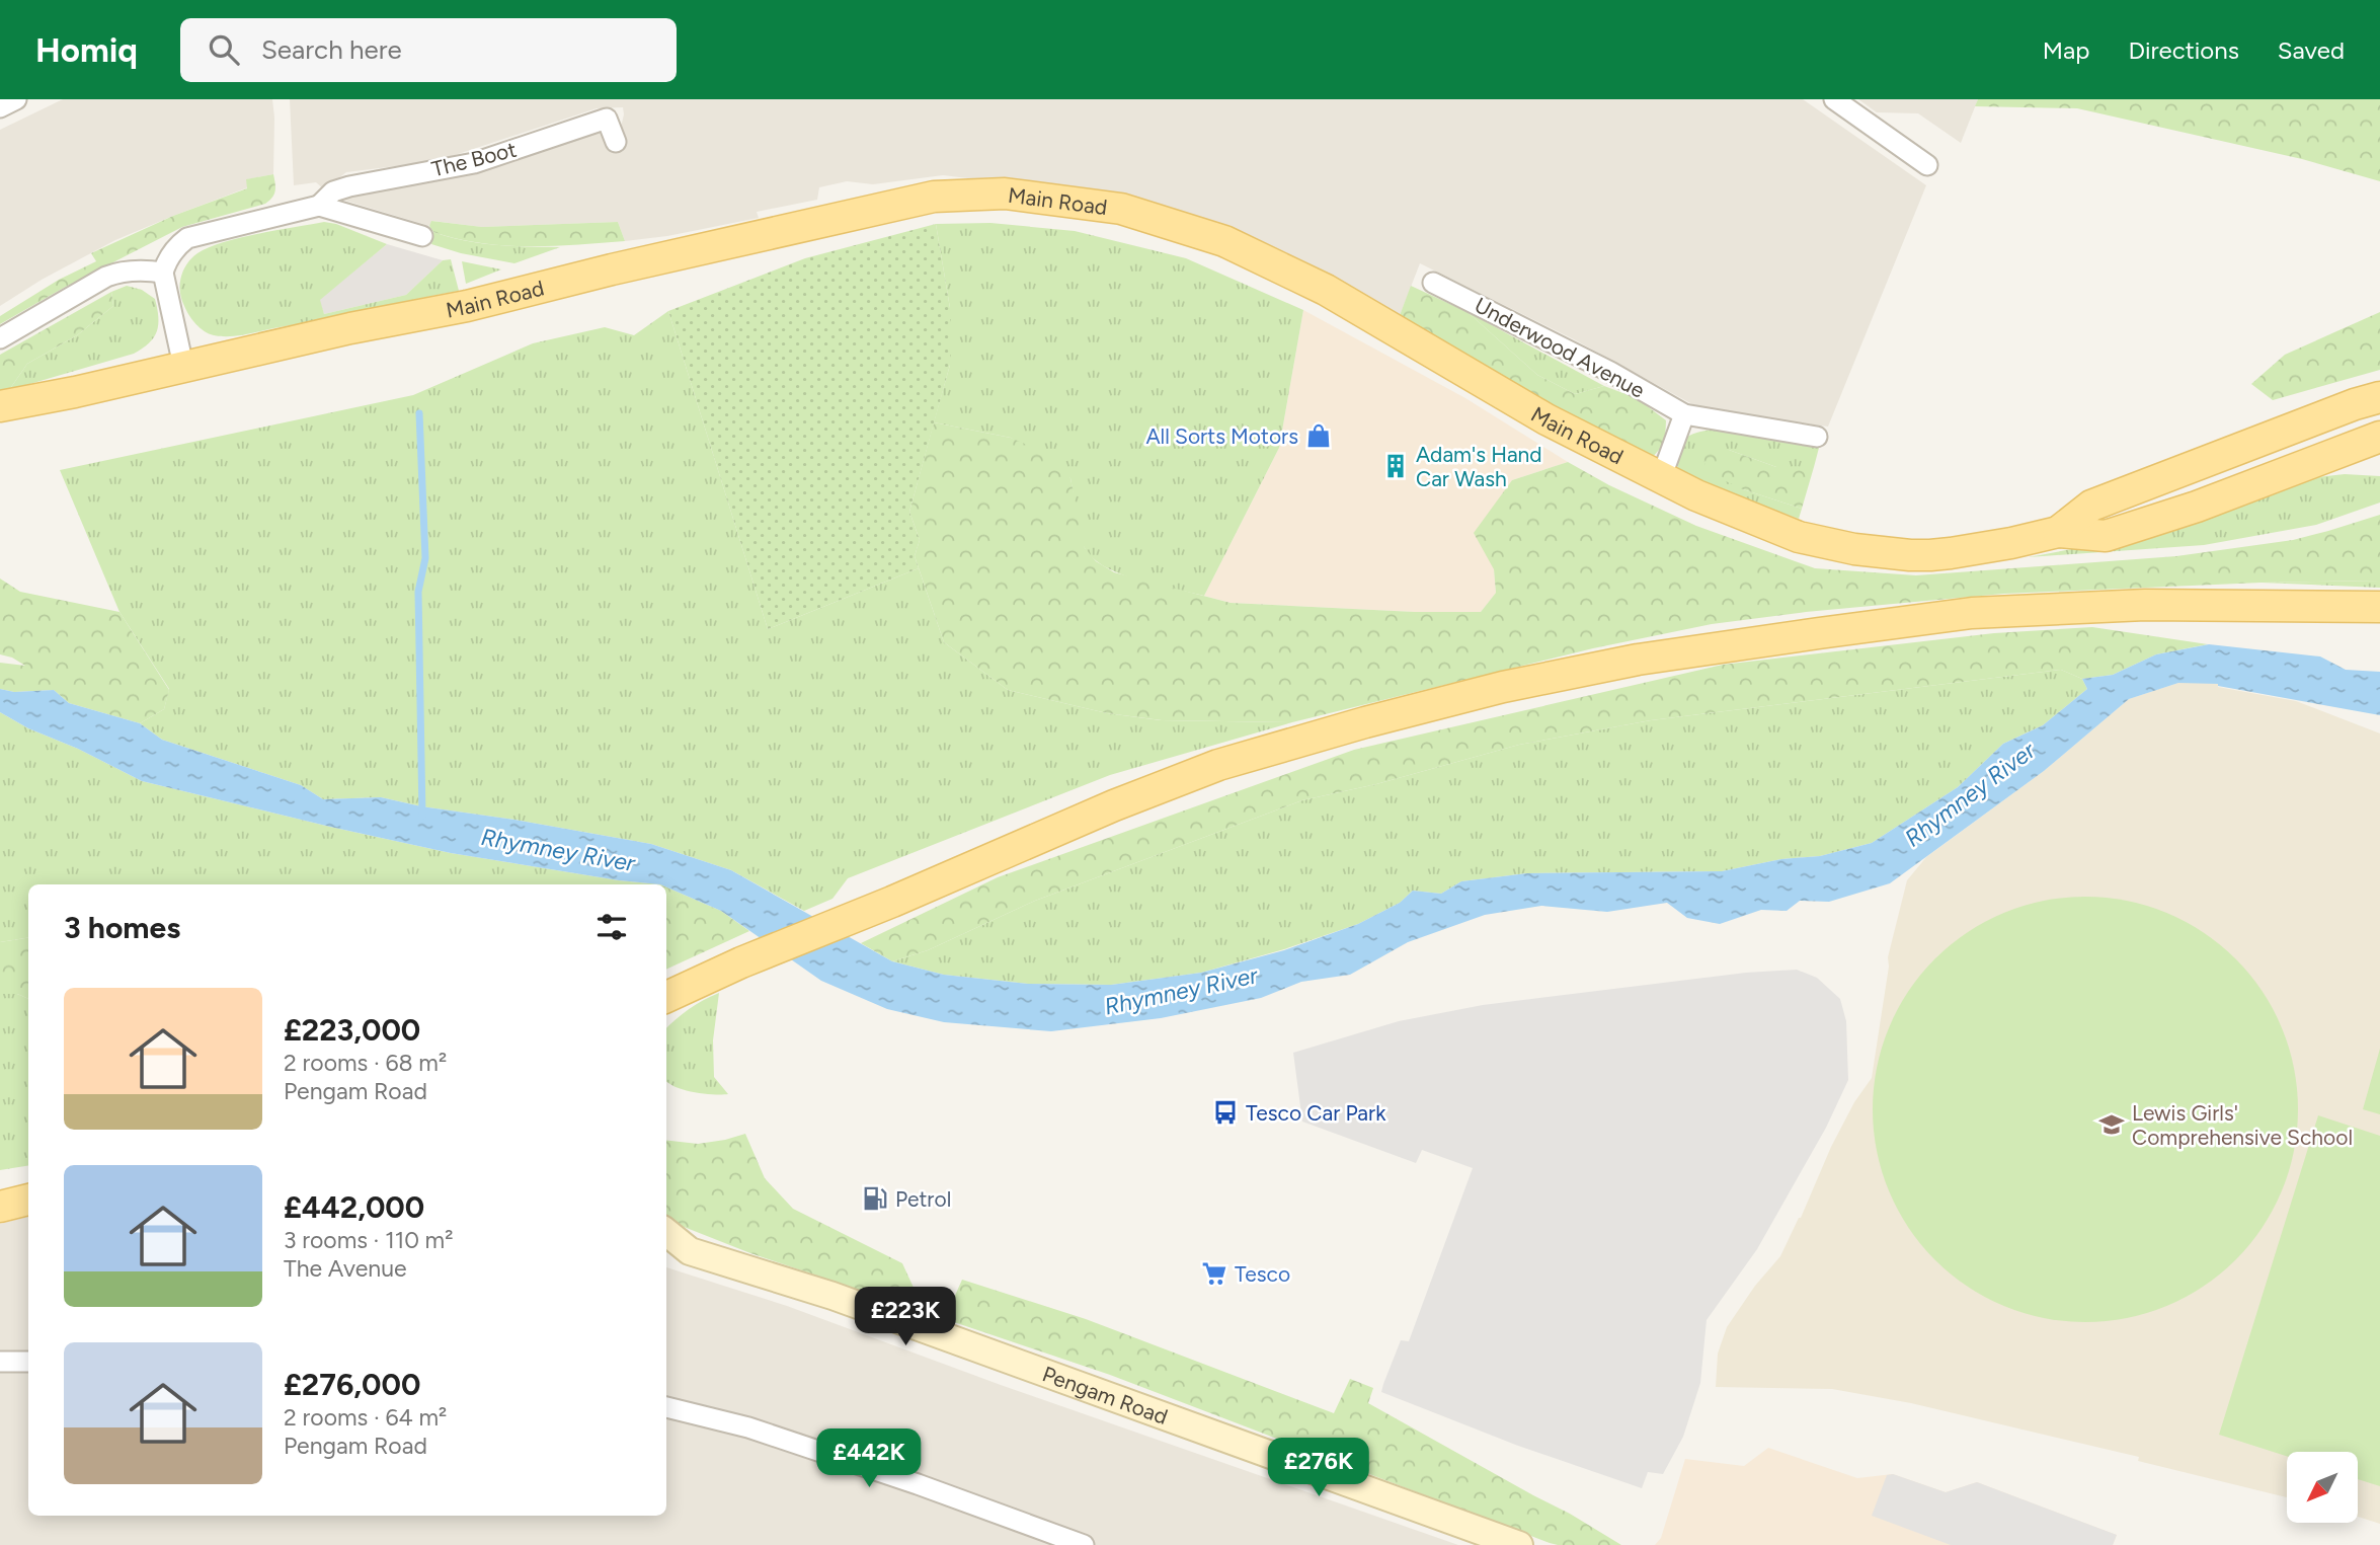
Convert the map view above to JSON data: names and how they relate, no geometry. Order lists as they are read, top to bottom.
{
  "streets": {
    "main road": ["Main Road"],
    "street": ["The Boot", "Underwood Avenue", "Pengam Road"]
  },
  "water": ["Rhymney River"],
  "places": {
    "shop": ["All Sorts Motors"],
    "building": ["Adam's Hand Car Wash"],
    "bus stop": ["Tesco Car Park"],
    "school or university": ["Lewis Girls' Comprehensive School"],
    "fuel station": ["Petrol"],
    "supermarket": ["Tesco"]
  },
  "north": "bottom left",
  "page": {
    "header": "Homiq",
    "search": "Search here",
    "nav": ["Map", "Directions", "Saved"],
    "heading": "3 homes",
    "list": [
      {
        "name": "£223,000",
        "note": "2 rooms · 68 m² · Pengam Road"
      },
      {
        "name": "£442,000",
        "note": "3 rooms · 110 m² · The Avenue"
      },
      {
        "name": "£276,000",
        "note": "2 rooms · 64 m² · Pengam Road"
      }
    ],
    "price": ["£223K", "£442K", "£276K"]
  }
}
